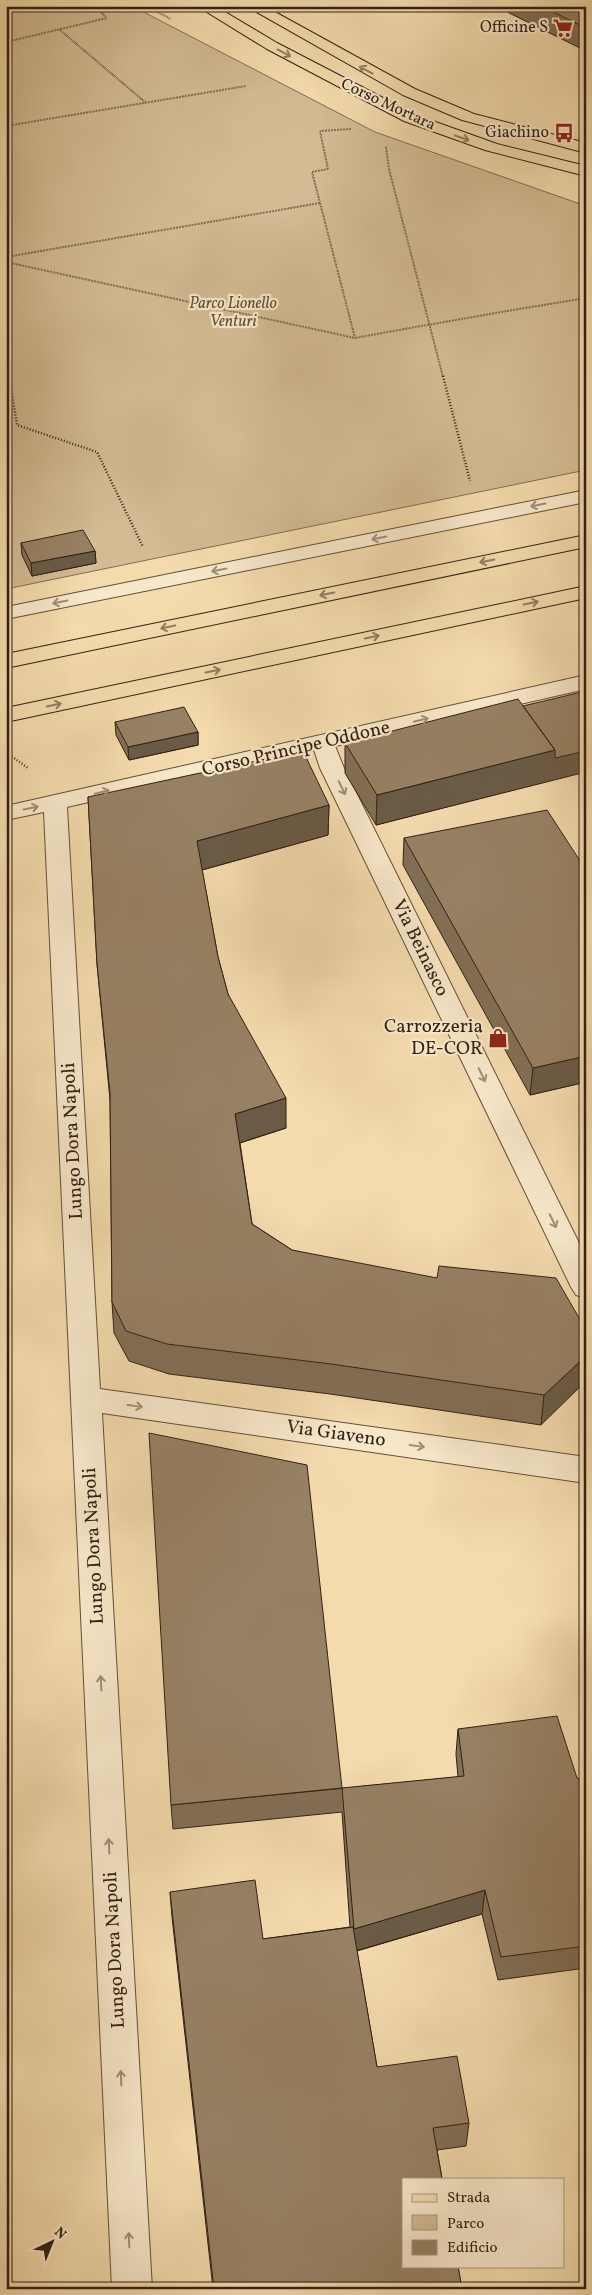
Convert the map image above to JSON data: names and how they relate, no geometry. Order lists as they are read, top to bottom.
{
  "streets": {
    "main road": ["Corso Mortara"],
    "street": [
      "Corso Principe Oddone",
      "Via Beinasco",
      "Lungo Dora Napoli",
      "Via Giaveno"
    ]
  },
  "crossings": [
    ["Corso Principe Oddone", "Via Beinasco"],
    ["Corso Principe Oddone", "Lungo Dora Napoli"],
    ["Lungo Dora Napoli", "Via Giaveno"]
  ],
  "one_way": ["Via Beinasco", "Lungo Dora Napoli", "Via Giaveno"],
  "parks": ["Parco Lionello Venturi"],
  "places": {
    "supermarket": ["Officine S"],
    "bus stop": ["Giachino"],
    "shop": ["Carrozzeria DE-COR"]
  },
  "legend": ["Strada", "Parco", "Edificio"],
  "north": "top right"
}
